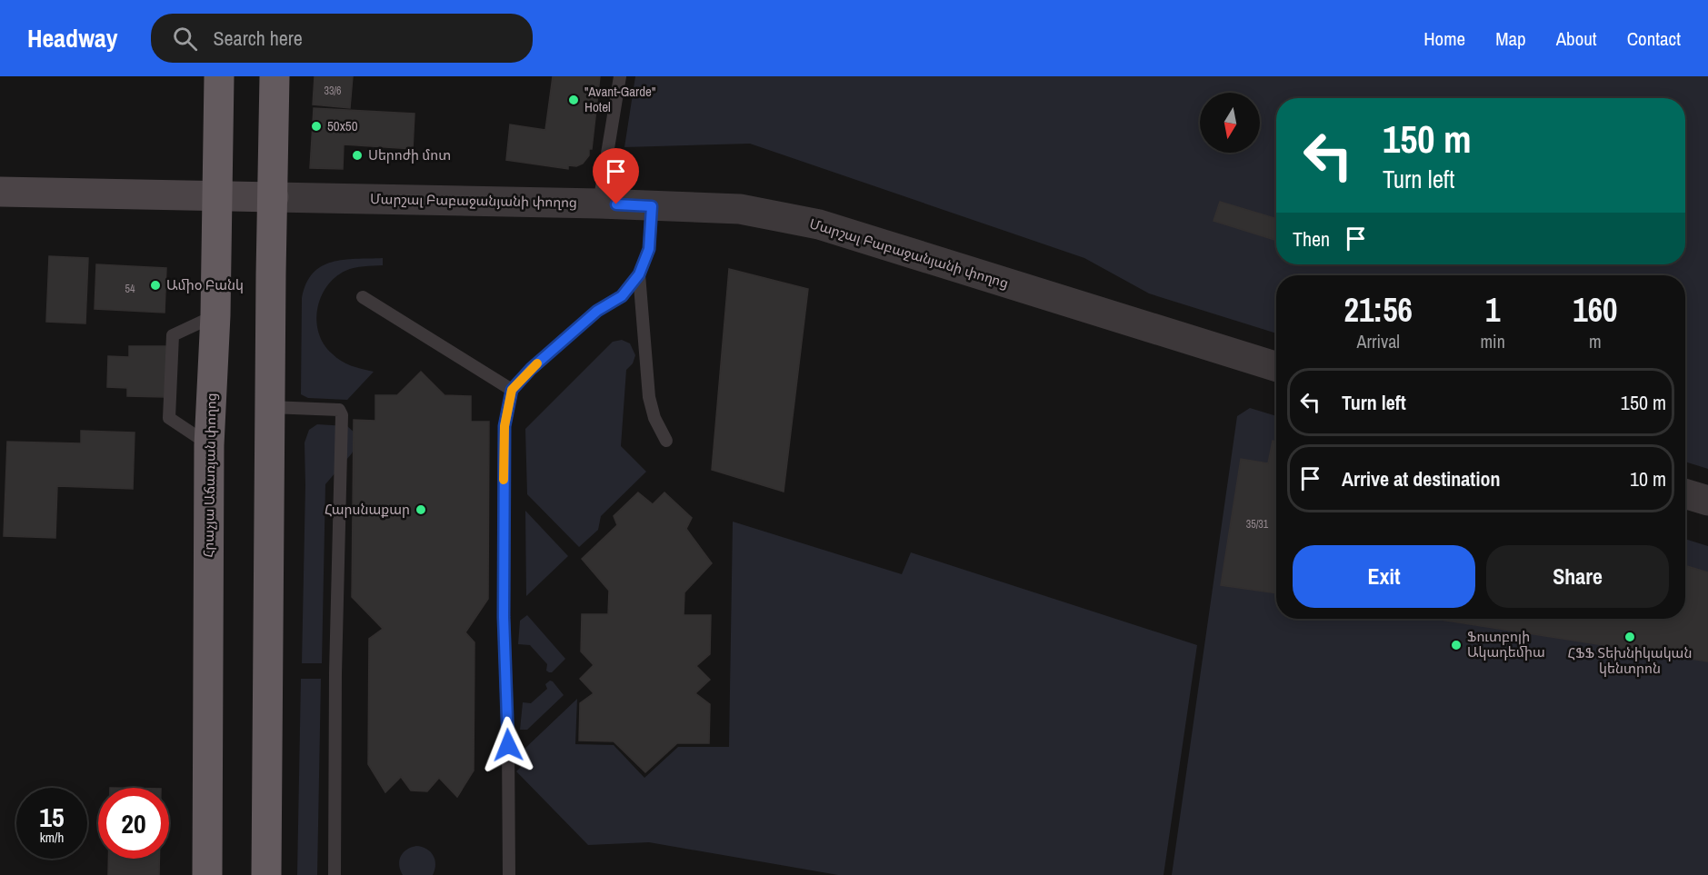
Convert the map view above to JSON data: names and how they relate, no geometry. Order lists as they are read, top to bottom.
{
  "streets": {
    "highway": ["Հրաչյա Աճառյան փողոց"],
    "main road": ["Մարշալ Բաբաջանյանի փողոց"]
  },
  "crossings": [
    ["Մարշալ Բաբաջանյանի փողոց", "Հրաչյա Աճառյան փողոց"]
  ],
  "places": [
    "\"Avant-Garde\" Hotel",
    "50x50",
    "Սերոժի մոտ",
    "Ամիօ Բանկ",
    "Հարսնաքար",
    "ՀՖՖ Տեխնիկական կենտրոն",
    "Ֆուտբոլի Ակադեմիա"
  ],
  "house_numbers": ["33/6", "54", "35/31"],
  "north": "bottom",
  "page": {
    "header": "Headway",
    "search": "Search here",
    "nav": [
      "Home",
      "Map",
      "About",
      "Contact"
    ],
    "turn": ["150 m", "Turn left"],
    "then": "Then",
    "eta": [
      "21:56",
      "Arrival",
      "1",
      "min",
      "160",
      "m"
    ],
    "list": [
      {
        "name": "Turn left",
        "value": "150 m"
      },
      {
        "name": "Arrive at destination",
        "value": "10 m"
      }
    ],
    "buttons": ["Exit", "Share"],
    "speed": "15 km/h",
    "limit": "20"
  }
}
